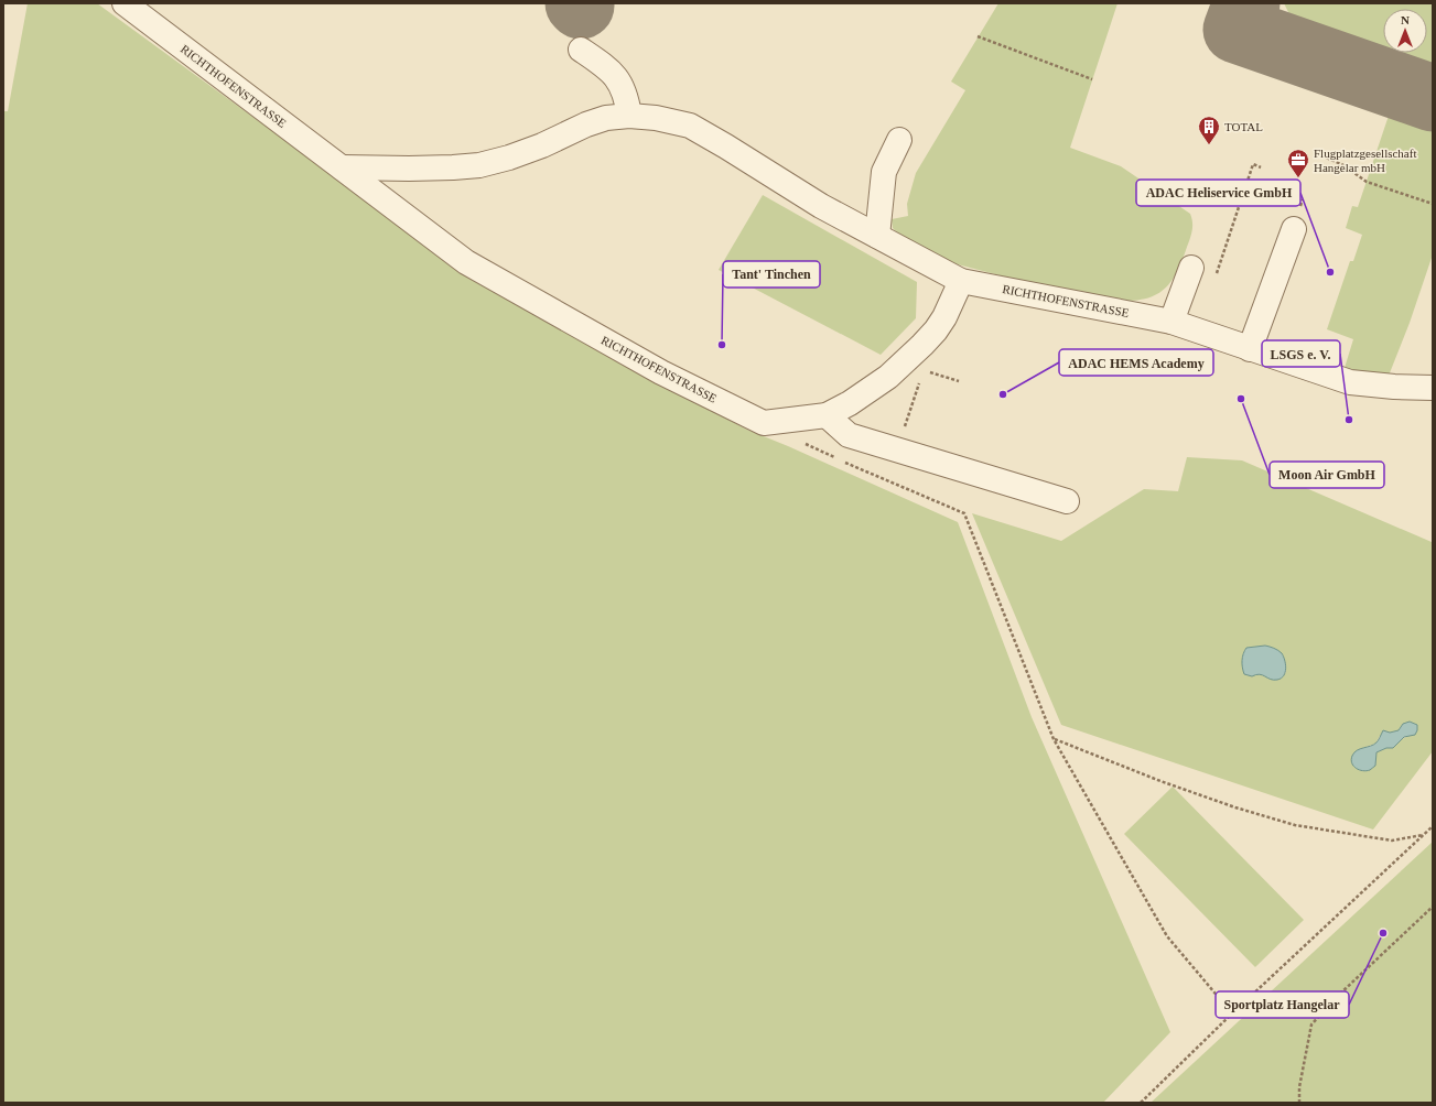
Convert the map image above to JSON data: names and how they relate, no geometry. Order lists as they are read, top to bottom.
{
  "streets": {
    "street": ["RICHTHOFENSTRASSE"]
  },
  "places": {
    "building": ["TOTAL"],
    "office": ["Flugplatzgesellschaft Hangelar mbH"],
    "other": [
      "ADAC Heliservice GmbH",
      "Tant' Tinchen",
      "ADAC HEMS Academy",
      "Moon Air GmbH",
      "LSGS e. V.",
      "Sportplatz Hangelar"
    ]
  },
  "north": "top"
}
